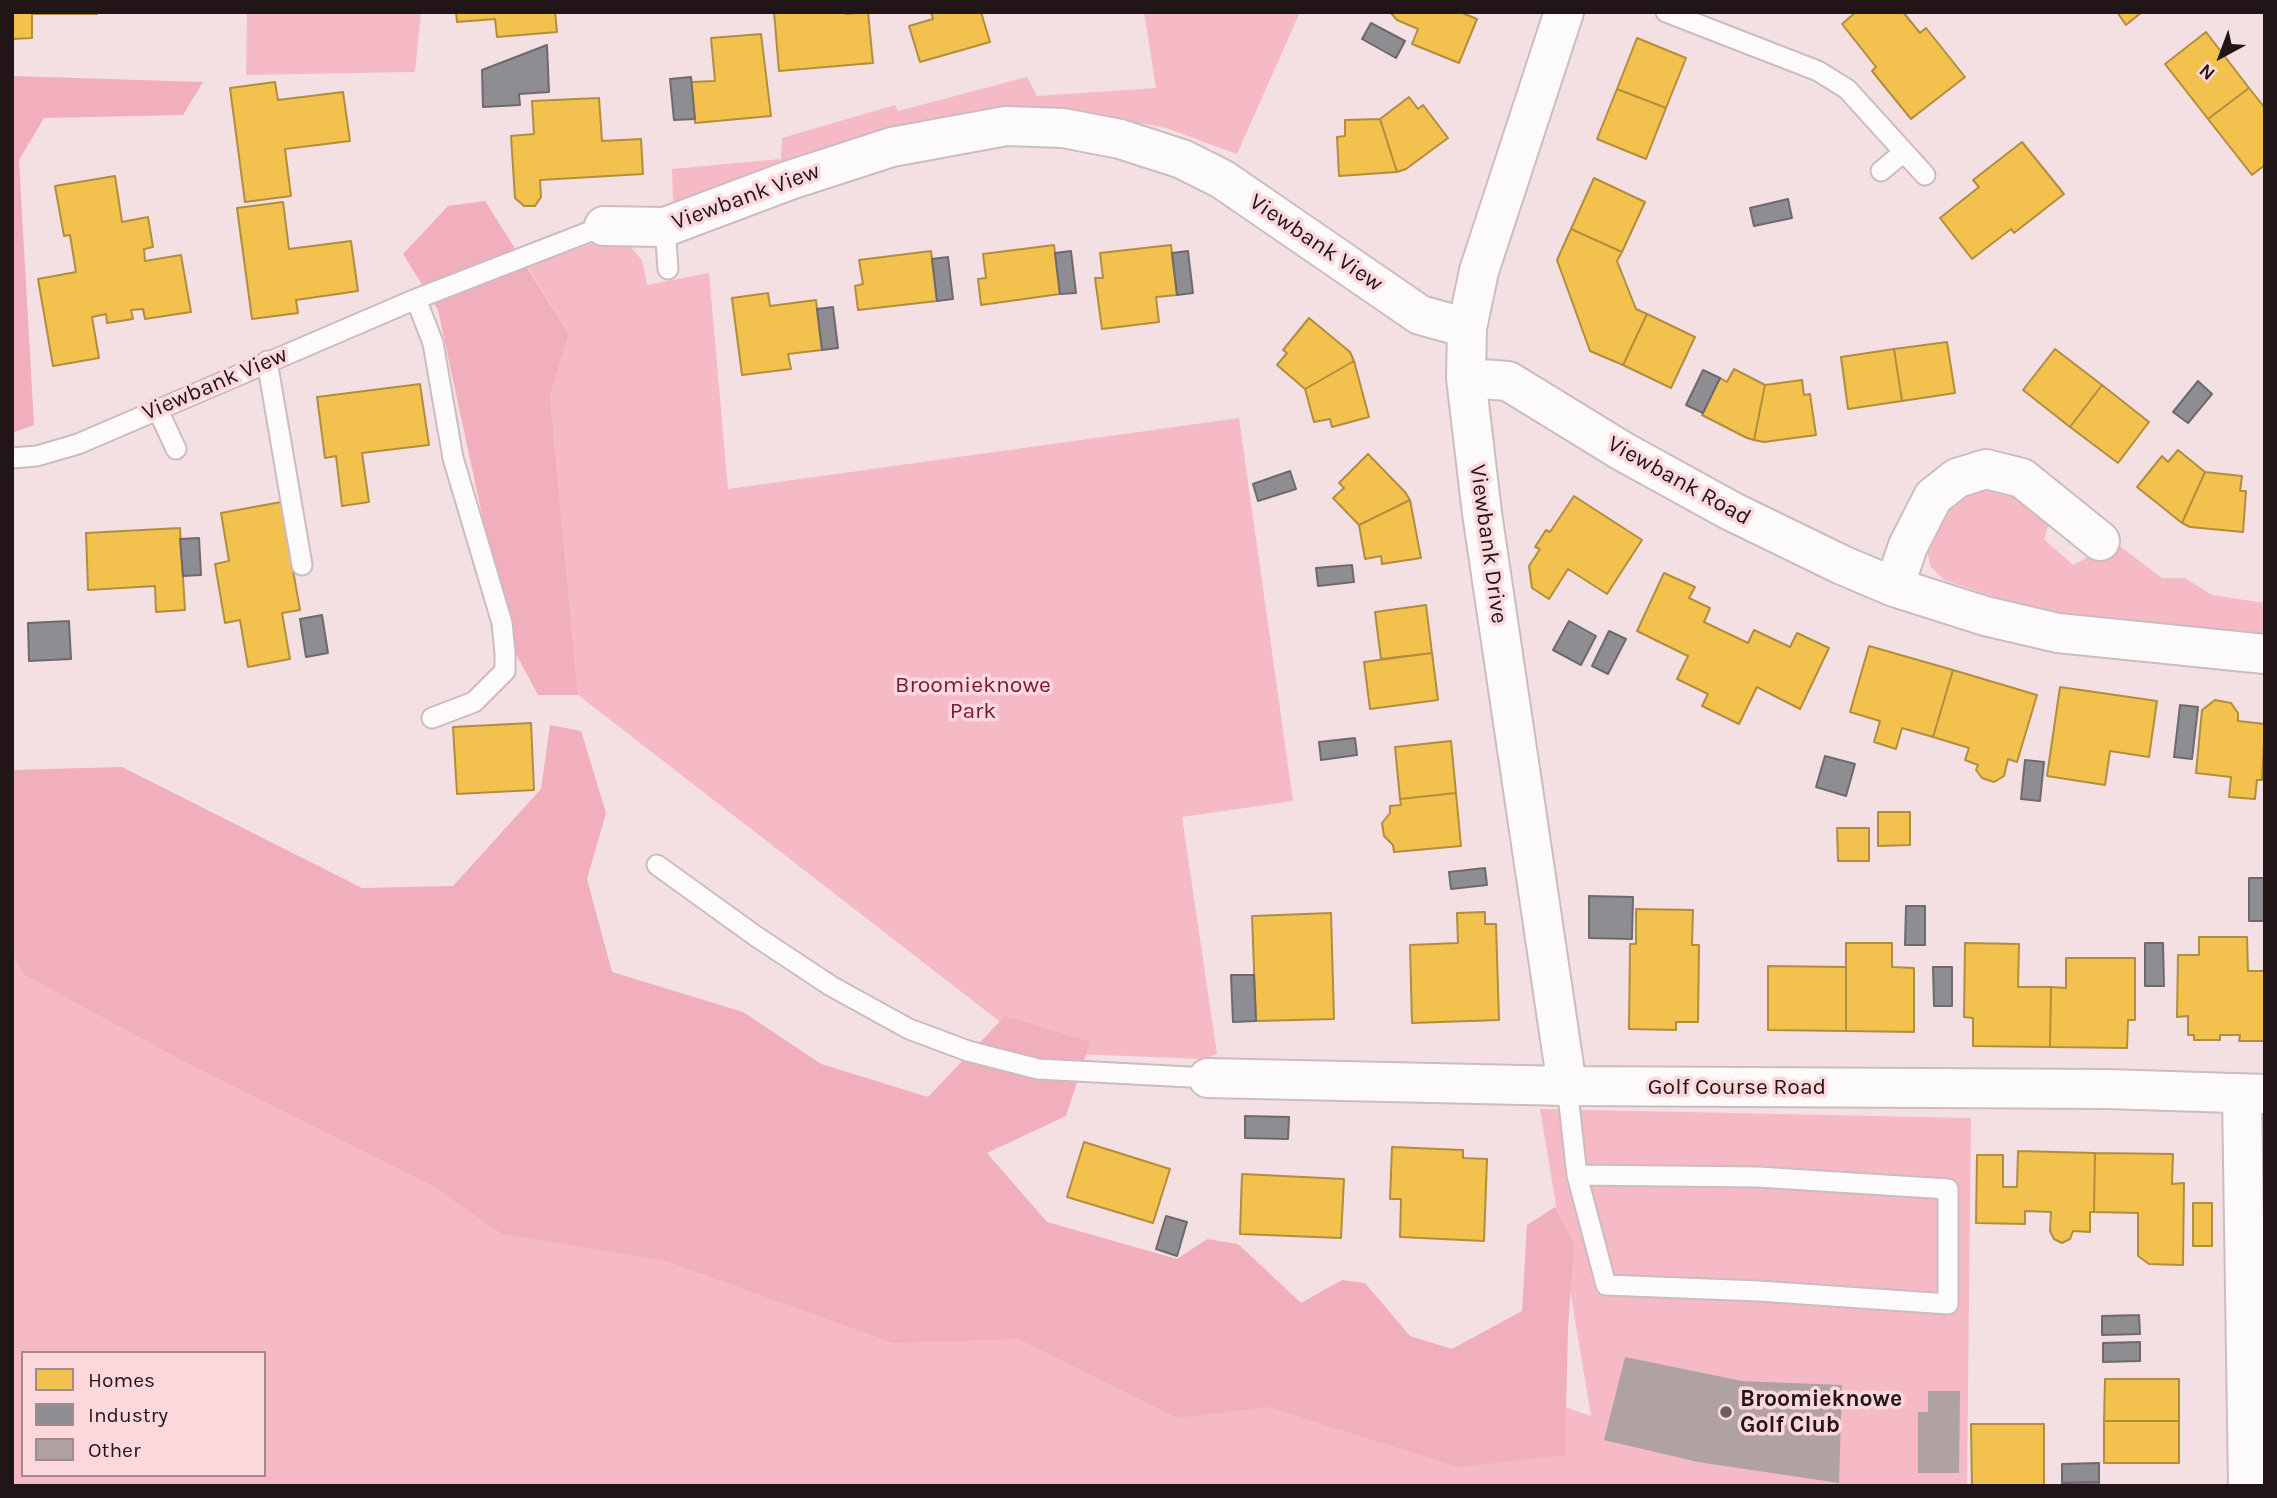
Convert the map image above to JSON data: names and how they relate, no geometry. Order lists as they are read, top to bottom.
{
  "streets": {
    "street": [
      "Viewbank View",
      "Viewbank Road",
      "Viewbank Drive",
      "Golf Course Road"
    ]
  },
  "crossings": [
    ["Viewbank View", "Viewbank Drive"],
    ["Viewbank Road", "Viewbank Drive"],
    ["Viewbank Drive", "Golf Course Road"]
  ],
  "parks": ["Broomieknowe Park"],
  "places": ["Broomieknowe Golf Club"],
  "legend": ["Homes", "Industry", "Other"],
  "north": "bottom left"
}
